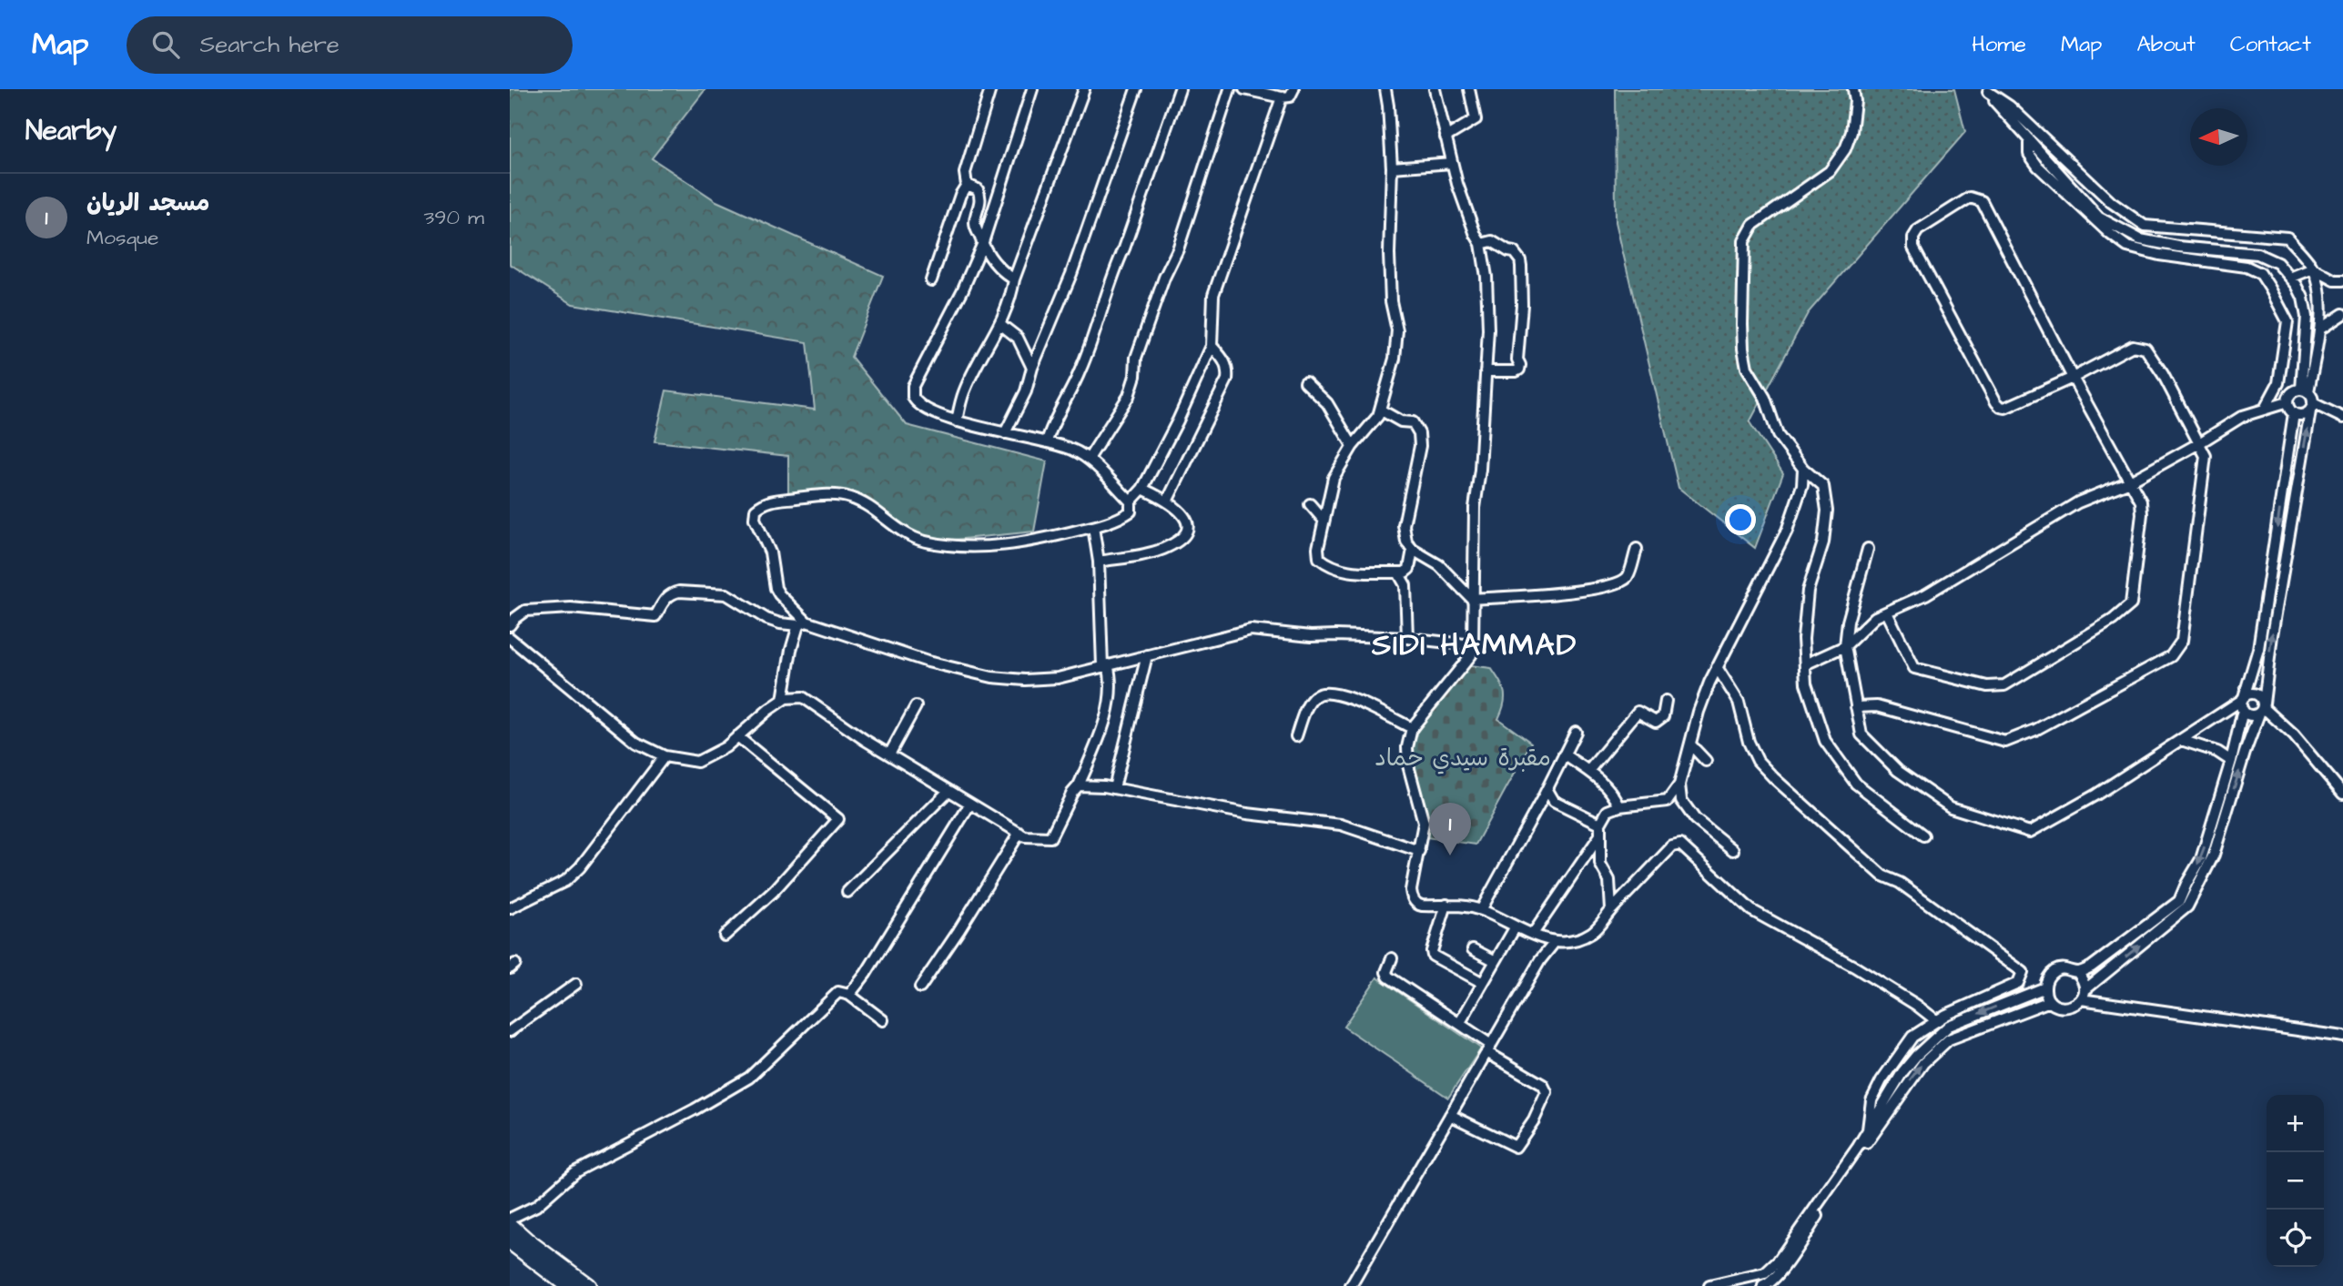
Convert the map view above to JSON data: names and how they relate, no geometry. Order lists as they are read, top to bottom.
{
  "districts": ["SIDI HAMMAD"],
  "parks": ["مقبرة سيدي حماد"],
  "north": "left",
  "page": {
    "header": "Map",
    "search": "Search here",
    "nav": [
      "Home",
      "Map",
      "About",
      "Contact"
    ],
    "heading": "Nearby",
    "list": [
      {
        "mark": "1",
        "name": "مسجد الريان",
        "note": "Mosque",
        "value": "390 m"
      }
    ],
    "pins": "1",
    "map_buttons": ["+", "−"]
  }
}
